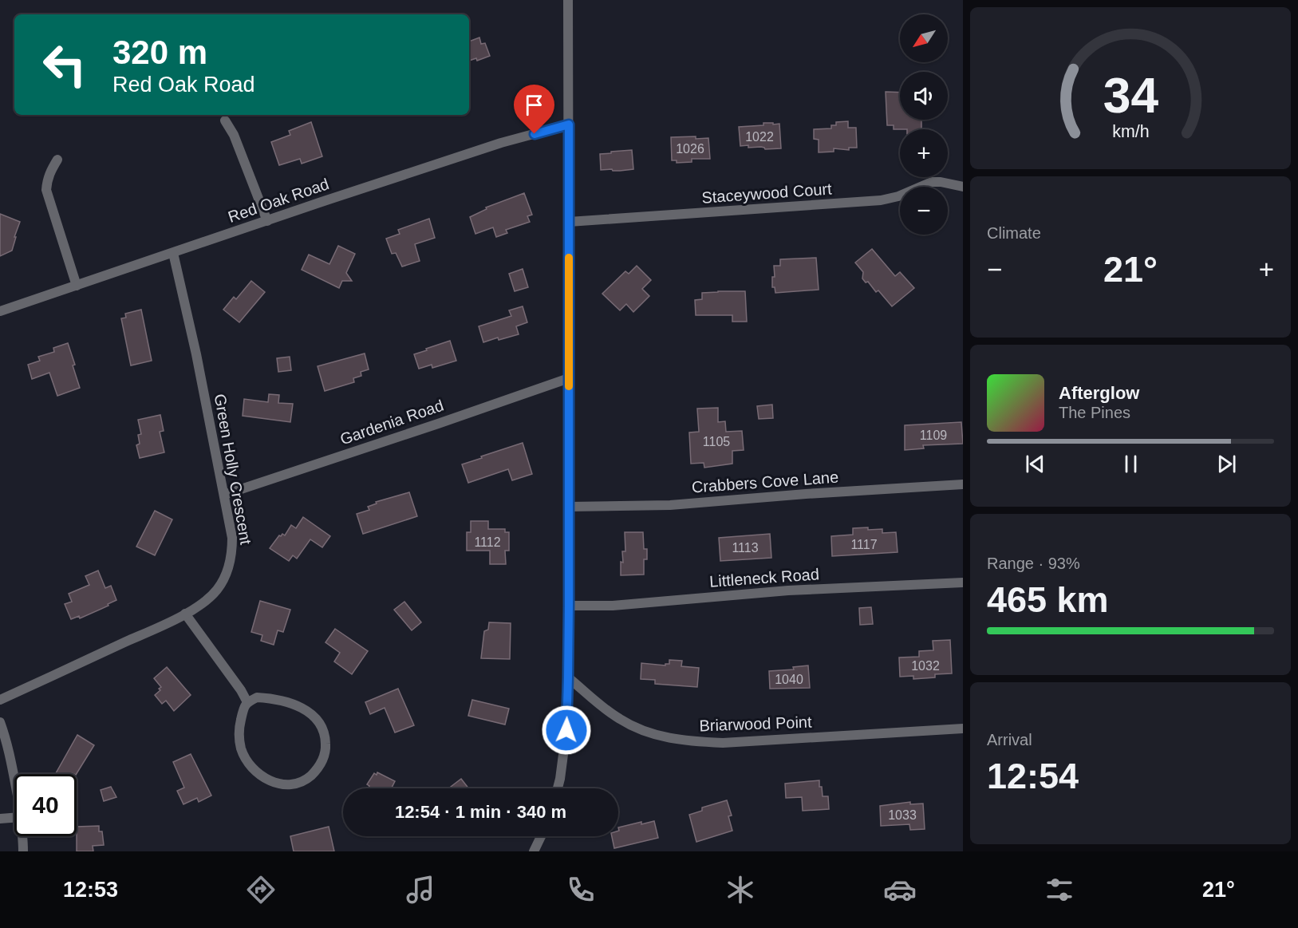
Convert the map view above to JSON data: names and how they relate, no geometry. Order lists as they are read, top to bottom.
{
  "streets": {
    "street": [
      "Staceywood Court",
      "Red Oak Road",
      "Gardenia Road",
      "Green Holly Crescent",
      "Crabbers Cove Lane",
      "Littleneck Road",
      "Briarwood Point"
    ]
  },
  "crossings": [
    ["Red Oak Road", "Green Holly Crescent"],
    ["Gardenia Road", "Green Holly Crescent"]
  ],
  "house_numbers": [
    "1022",
    "1026",
    "1109",
    "1105",
    "1112",
    "1117",
    "1113",
    "1032",
    "1040",
    "1033"
  ],
  "north": "bottom left",
  "page": {
    "map_buttons": ["+", "−"],
    "turn": ["320 m", "Red Oak Road"],
    "tile": [
      "Climate",
      ["Range · 93%", "465 km"],
      ["Arrival", "12:54"]
    ],
    "heat": ["−", "21°", "+"],
    "song": ["Afterglow", "The Pines"],
    "limit": "40",
    "trip": "12:54 · 1 min · 340 m",
    "tabs": ["12:53", "21°"],
    "gauge": ["34", "km/h"]
  }
}
